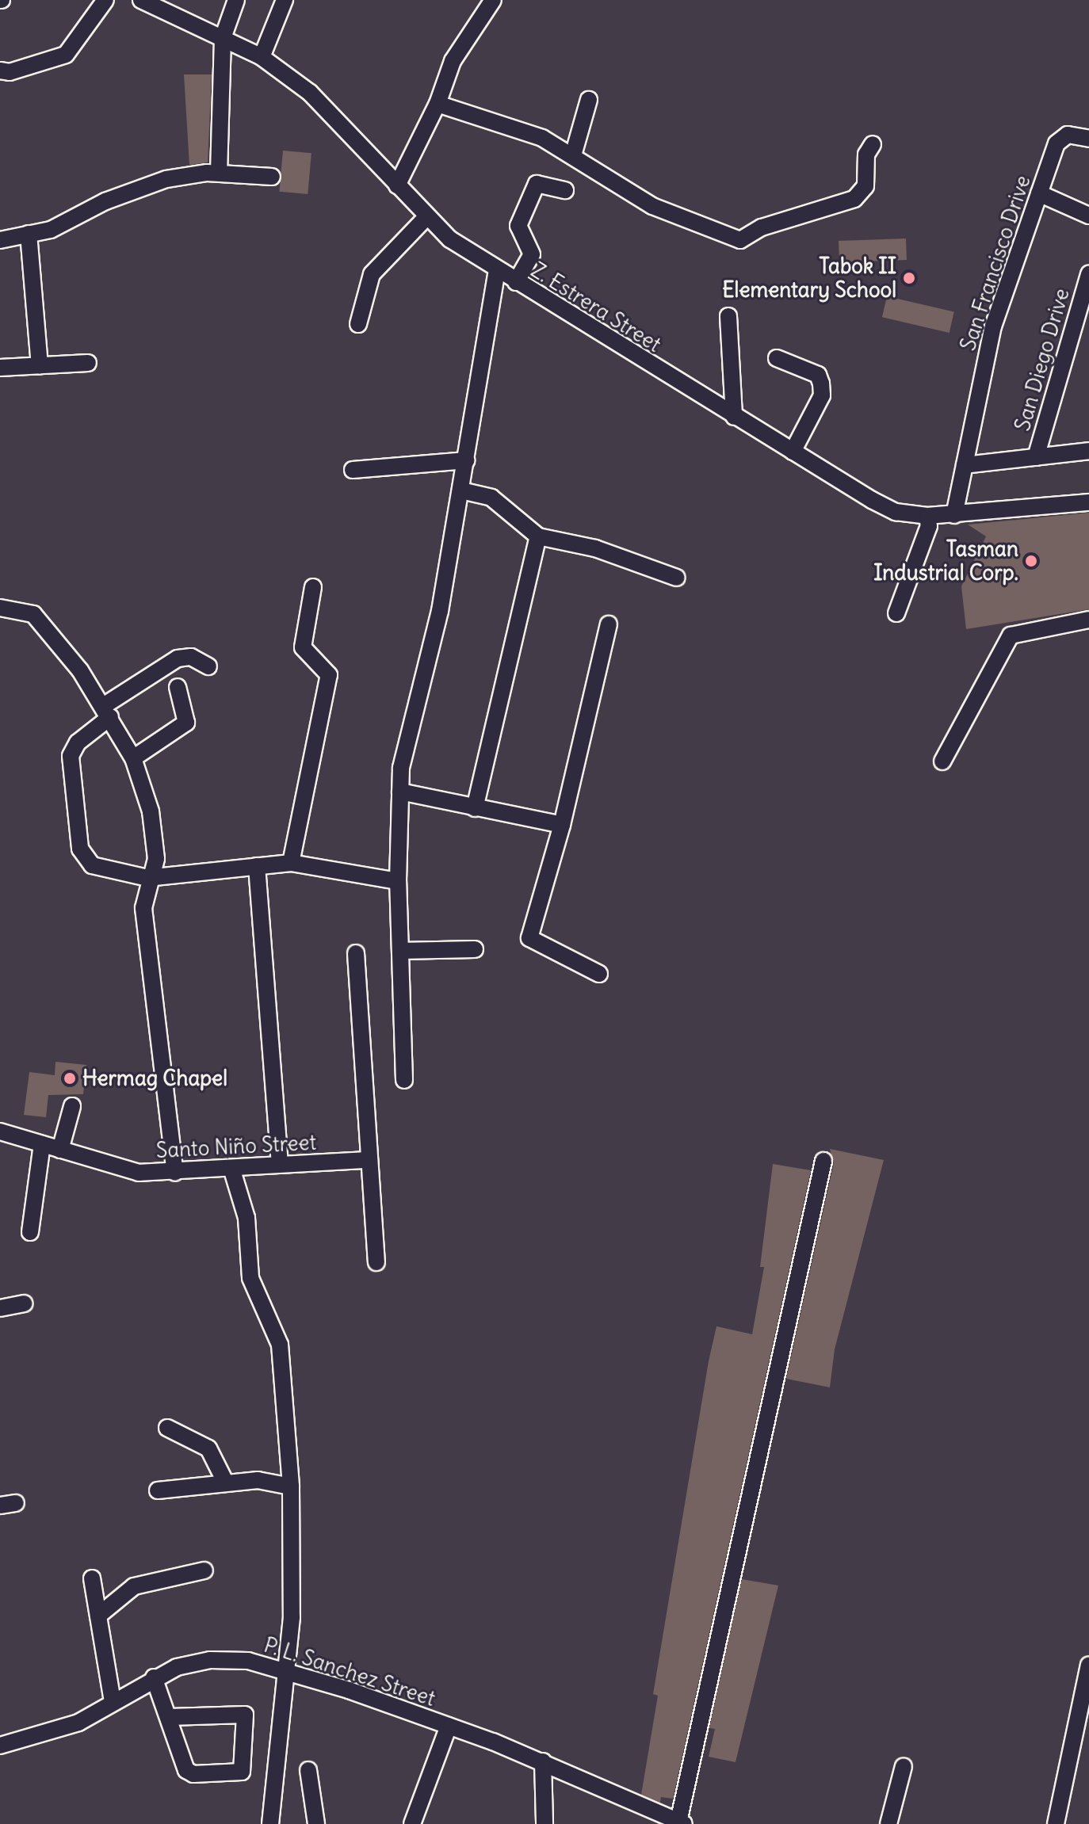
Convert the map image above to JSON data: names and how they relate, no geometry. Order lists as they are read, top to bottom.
{
  "streets": {
    "street": [
      "San Francisco Drive",
      "Z. Estrera Street",
      "San Diego Drive",
      "Santo Niño Street",
      "P. L. Sanchez Street"
    ]
  },
  "crossings": [
    ["San Francisco Drive", "Z. Estrera Street"]
  ],
  "places": ["Tabok II Elementary School", "Tasman Industrial Corp.", "Hermag Chapel"]
}
